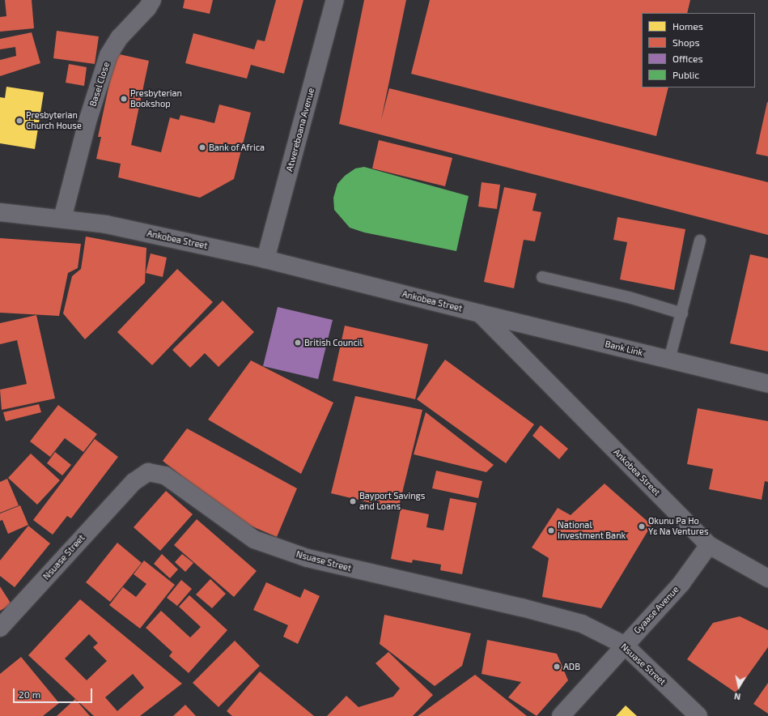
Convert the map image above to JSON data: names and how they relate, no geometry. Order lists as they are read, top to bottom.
{
  "streets": {
    "street": [
      "Basel Close",
      "Atwereboana Avenue",
      "Ankobea Street",
      "Bank Link",
      "Nsuase Street",
      "Gyaase Avenue"
    ]
  },
  "crossings": [
    ["Basel Close", "Ankobea Street"],
    ["Atwereboana Avenue", "Ankobea Street"],
    ["Ankobea Street", "Bank Link"],
    ["Ankobea Street", "Gyaase Avenue"],
    ["Nsuase Street", "Gyaase Avenue"]
  ],
  "places": [
    "Presbyterian Bookshop",
    "Presbyterian Church House",
    "Bank of Africa",
    "British Council",
    "Bayport Savings and Loans",
    "Okunu Pa Ho Yɛ Na Ventures",
    "National Investment Bank",
    "ADB"
  ],
  "legend": [
    "Homes",
    "Shops",
    "Offices",
    "Public"
  ],
  "scale_bar": "20 m",
  "north": "bottom"
}
